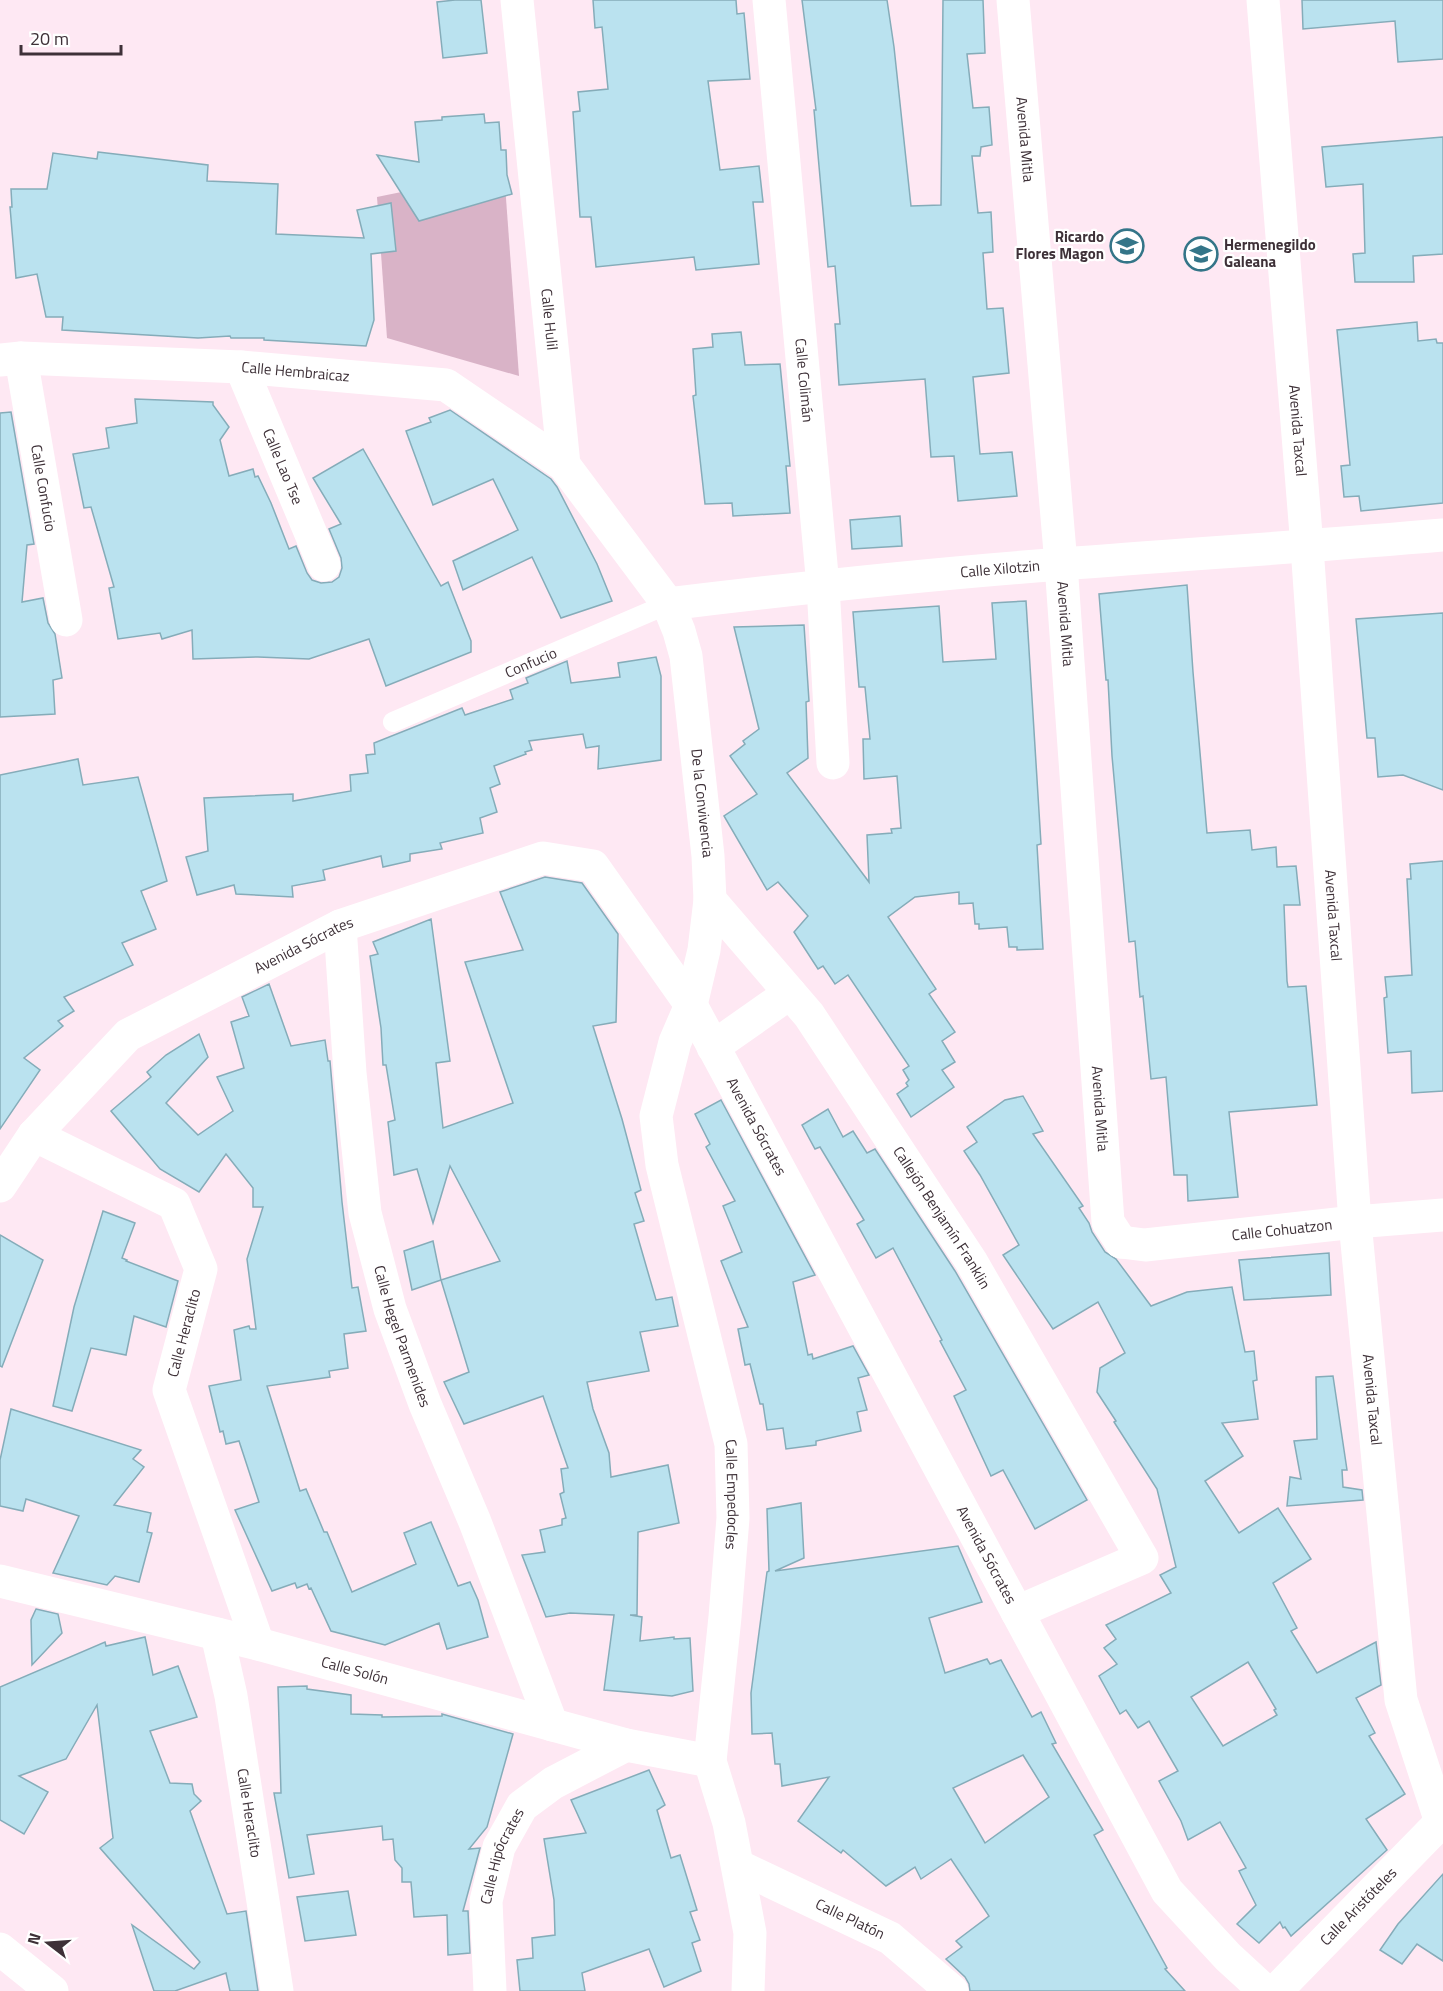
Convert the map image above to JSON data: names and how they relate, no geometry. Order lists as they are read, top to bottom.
{
  "streets": {
    "street": [
      "Avenida Mitla",
      "Calle Hulil",
      "Calle Hembraicaz",
      "Calle Colimán",
      "Avenida Taxcal",
      "Calle Lao Tse",
      "Calle Confucio",
      "Calle Xilotzin",
      "De la Convivencia",
      "Avenida Sócrates",
      "Callejón Benjamín Franklin",
      "Calle Cohuatzon",
      "Calle Heraclito",
      "Calle Hegel Parmenides",
      "Calle Empedocles",
      "Calle Solón",
      "Calle Hipócrates",
      "Calle Aristóteles",
      "Calle Platón"
    ],
    "lane": ["Confucio"]
  },
  "crossings": [
    ["Avenida Mitla", "Calle Xilotzin"],
    ["Avenida Mitla", "Calle Cohuatzon"],
    ["Calle Hulil", "Calle Hembraicaz"],
    ["Calle Hembraicaz", "Calle Lao Tse"],
    ["Calle Hembraicaz", "Calle Confucio"],
    ["Calle Colimán", "Calle Xilotzin"],
    ["Avenida Taxcal", "Calle Xilotzin"],
    ["Avenida Taxcal", "Calle Cohuatzon"],
    ["Avenida Taxcal", "Calle Aristóteles"],
    ["Calle Xilotzin", "Confucio"],
    ["Calle Xilotzin", "De la Convivencia"],
    ["Confucio", "De la Convivencia"],
    ["De la Convivencia", "Avenida Sócrates"],
    ["De la Convivencia", "Callejón Benjamín Franklin"],
    ["De la Convivencia", "Calle Empedocles"],
    ["Avenida Sócrates", "Callejón Benjamín Franklin"],
    ["Avenida Sócrates", "Calle Heraclito"],
    ["Avenida Sócrates", "Calle Hegel Parmenides"],
    ["Avenida Sócrates", "Calle Empedocles"],
    ["Calle Heraclito", "Calle Solón"],
    ["Calle Hegel Parmenides", "Calle Solón"],
    ["Calle Empedocles", "Calle Solón"],
    ["Calle Empedocles", "Calle Platón"],
    ["Calle Solón", "Calle Hipócrates"]
  ],
  "places": {
    "school or university": ["Ricardo Flores Magon", "Hermenegildo Galeana"]
  },
  "scale_bar": "20 m",
  "north": "left"
}
